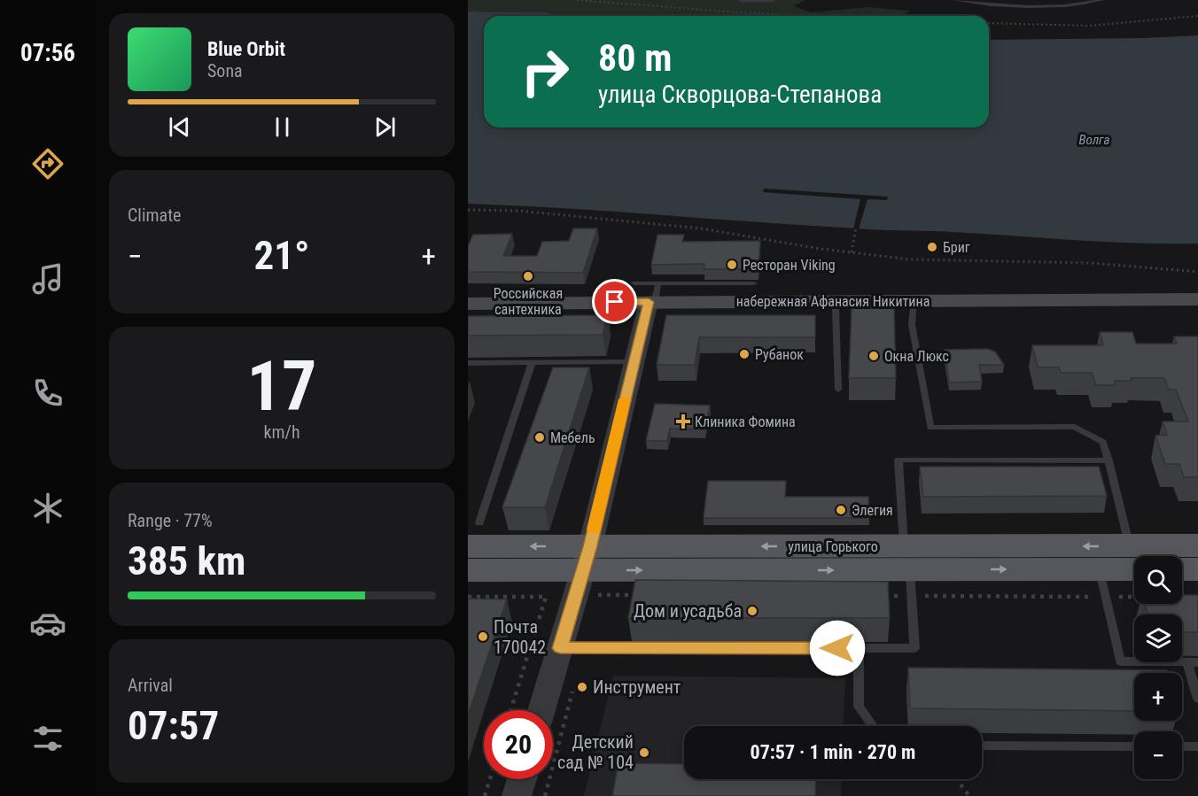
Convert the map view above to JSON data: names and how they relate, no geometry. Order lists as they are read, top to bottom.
{
  "streets": {
    "main road": ["набережная Афанасия Никитина", "улица Горького"]
  },
  "water": ["Волга"],
  "places": {
    "other": [
      "Бриг",
      "Ресторан Viking",
      "Российская сантехника",
      "Рубанок",
      "Окна Люкс",
      "Мебель",
      "Элегия",
      "Дом и усадьба",
      "Почта 170042",
      "Инструмент",
      "Детский сад № 104"
    ],
    "health": ["Клиника Фомина"]
  },
  "page": {
    "tabs": "07:56",
    "turn": ["80 m", "улица Скворцова-Степанова"],
    "song": ["Blue Orbit", "Sona"],
    "tile": [
      "Climate",
      ["17", "km/h"],
      ["Range · 77%", "385 km"],
      ["Arrival", "07:57"]
    ],
    "heat": ["−", "21°", "+"],
    "map_buttons": ["+", "−"],
    "limit": "20",
    "trip": "07:57 · 1 min · 270 m"
  }
}
